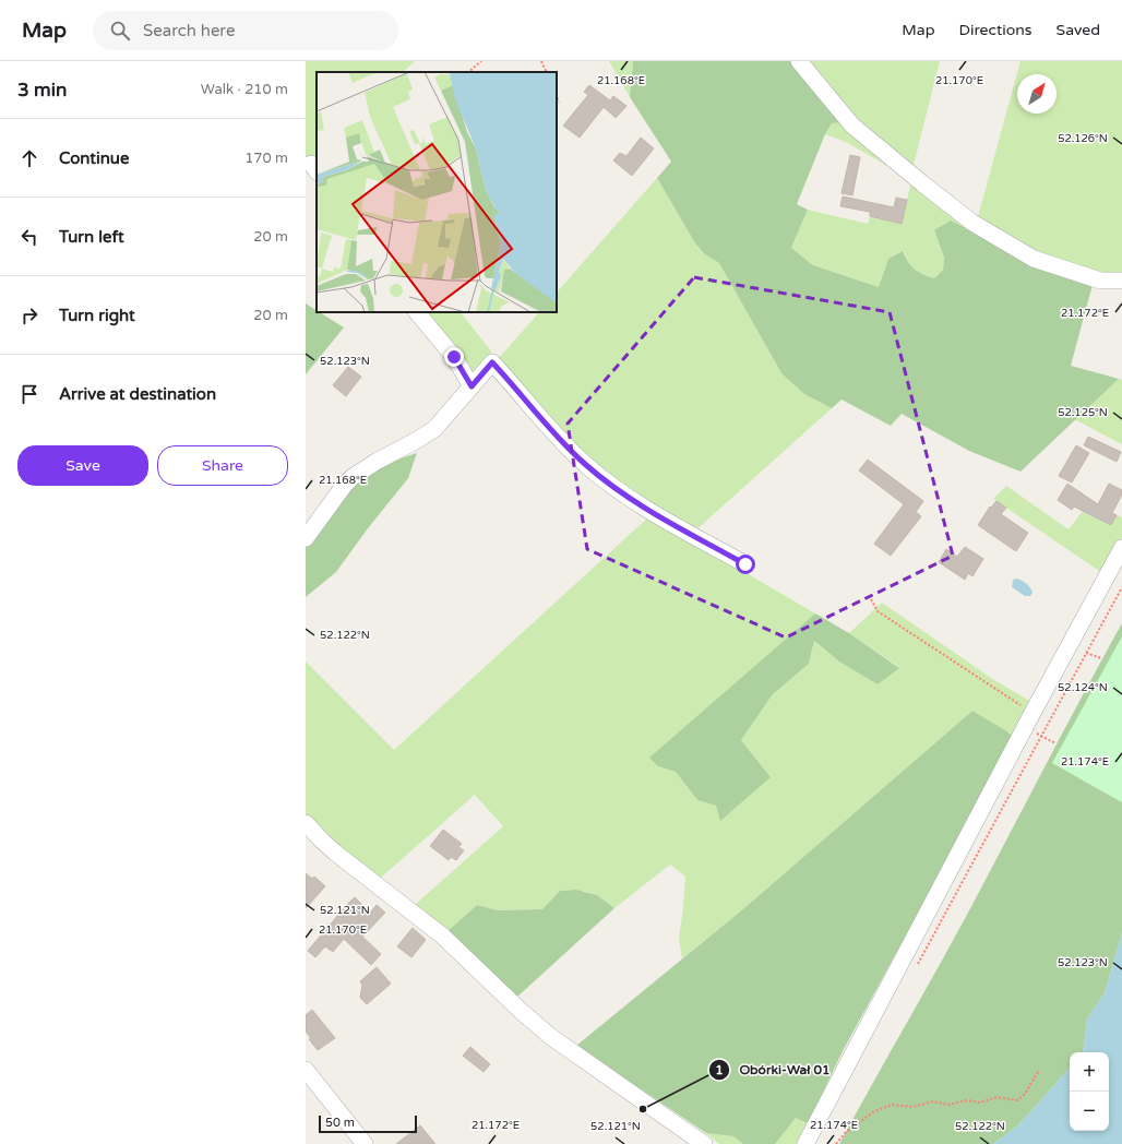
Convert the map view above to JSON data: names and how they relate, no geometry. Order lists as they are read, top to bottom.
{
  "places": ["Obórki-Wał 01"],
  "scale_bar": "50 m",
  "north": "top right",
  "page": {
    "header": "Map",
    "search": "Search here",
    "nav": ["Map", "Directions", "Saved"],
    "heading": ["3 min", "Walk · 210 m"],
    "list": [
      ["Continue", "170 m"],
      ["Turn left", "20 m"],
      ["Turn right", "20 m"],
      "Arrive at destination"
    ],
    "buttons": ["Save", "Share"],
    "map_buttons": ["+", "−"],
    "scale": "50 m"
  },
  "coordinates": [
    "21.168°E",
    "21.170°E",
    "52.126°N",
    "21.172°E",
    "52.123°N",
    "52.125°N",
    "52.122°N",
    "52.124°N",
    "21.174°E",
    "52.121°N"
  ]
}
